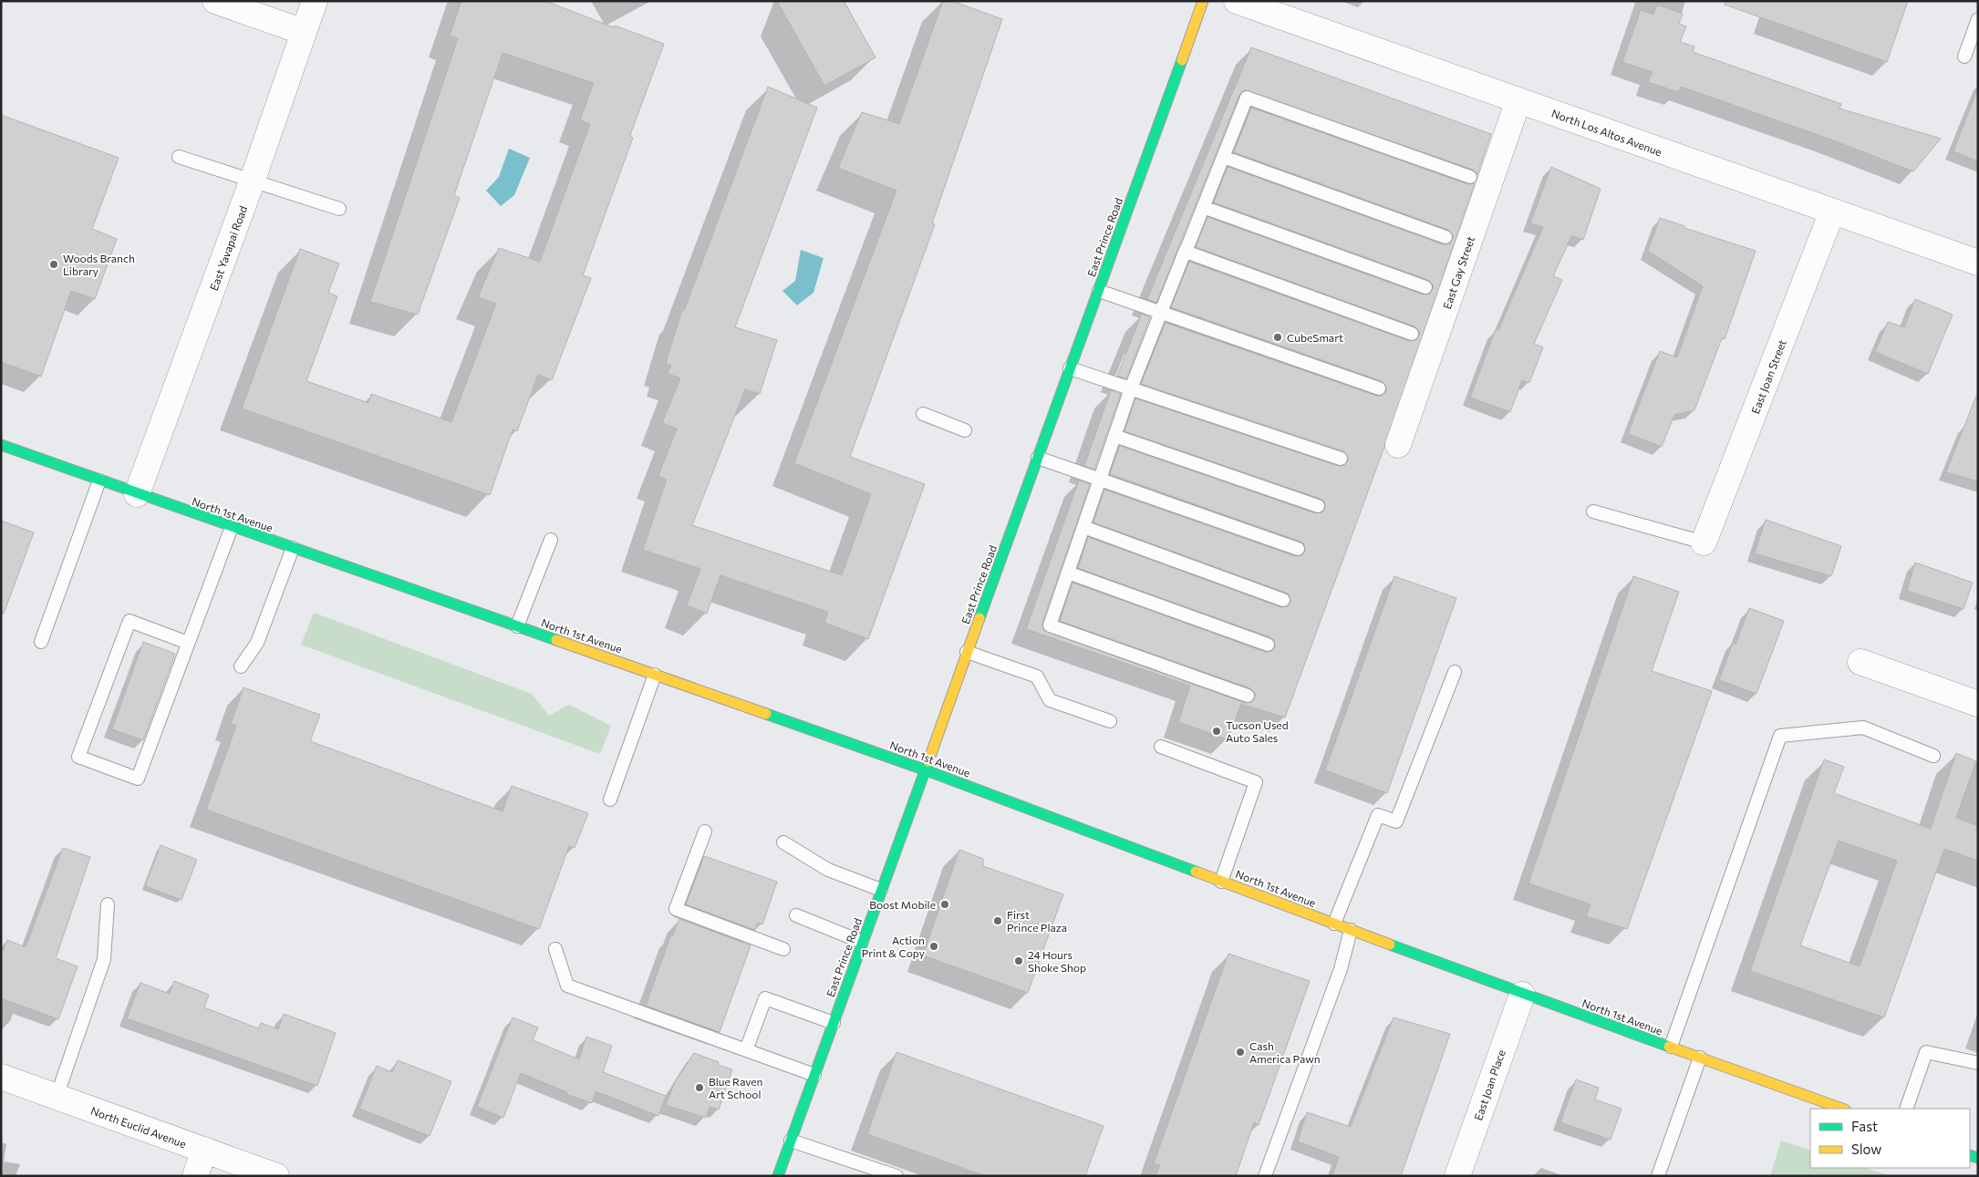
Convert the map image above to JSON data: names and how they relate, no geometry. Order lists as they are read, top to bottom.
{
  "streets": {
    "main road": ["East Prince Road", "North 1st Avenue"],
    "street": [
      "North Los Altos Avenue",
      "East Yavapai Road",
      "East Gay Street",
      "East Joan Street",
      "East Joan Place",
      "North Euclid Avenue"
    ]
  },
  "crossings": [
    ["North Los Altos Avenue", "East Gay Street"],
    ["North Los Altos Avenue", "East Joan Street"],
    ["East Prince Road", "North 1st Avenue"],
    ["East Yavapai Road", "North 1st Avenue"],
    ["North 1st Avenue", "East Joan Place"]
  ],
  "places": [
    "Woods Branch Library",
    "CubeSmart",
    "Tucson Used Auto Sales",
    "Boost Mobile",
    "First Prince Plaza",
    "Action Print & Copy",
    "24 Hours Shoke Shop",
    "Cash America Pawn",
    "Blue Raven Art School"
  ],
  "legend": ["Fast", "Slow"]
}
